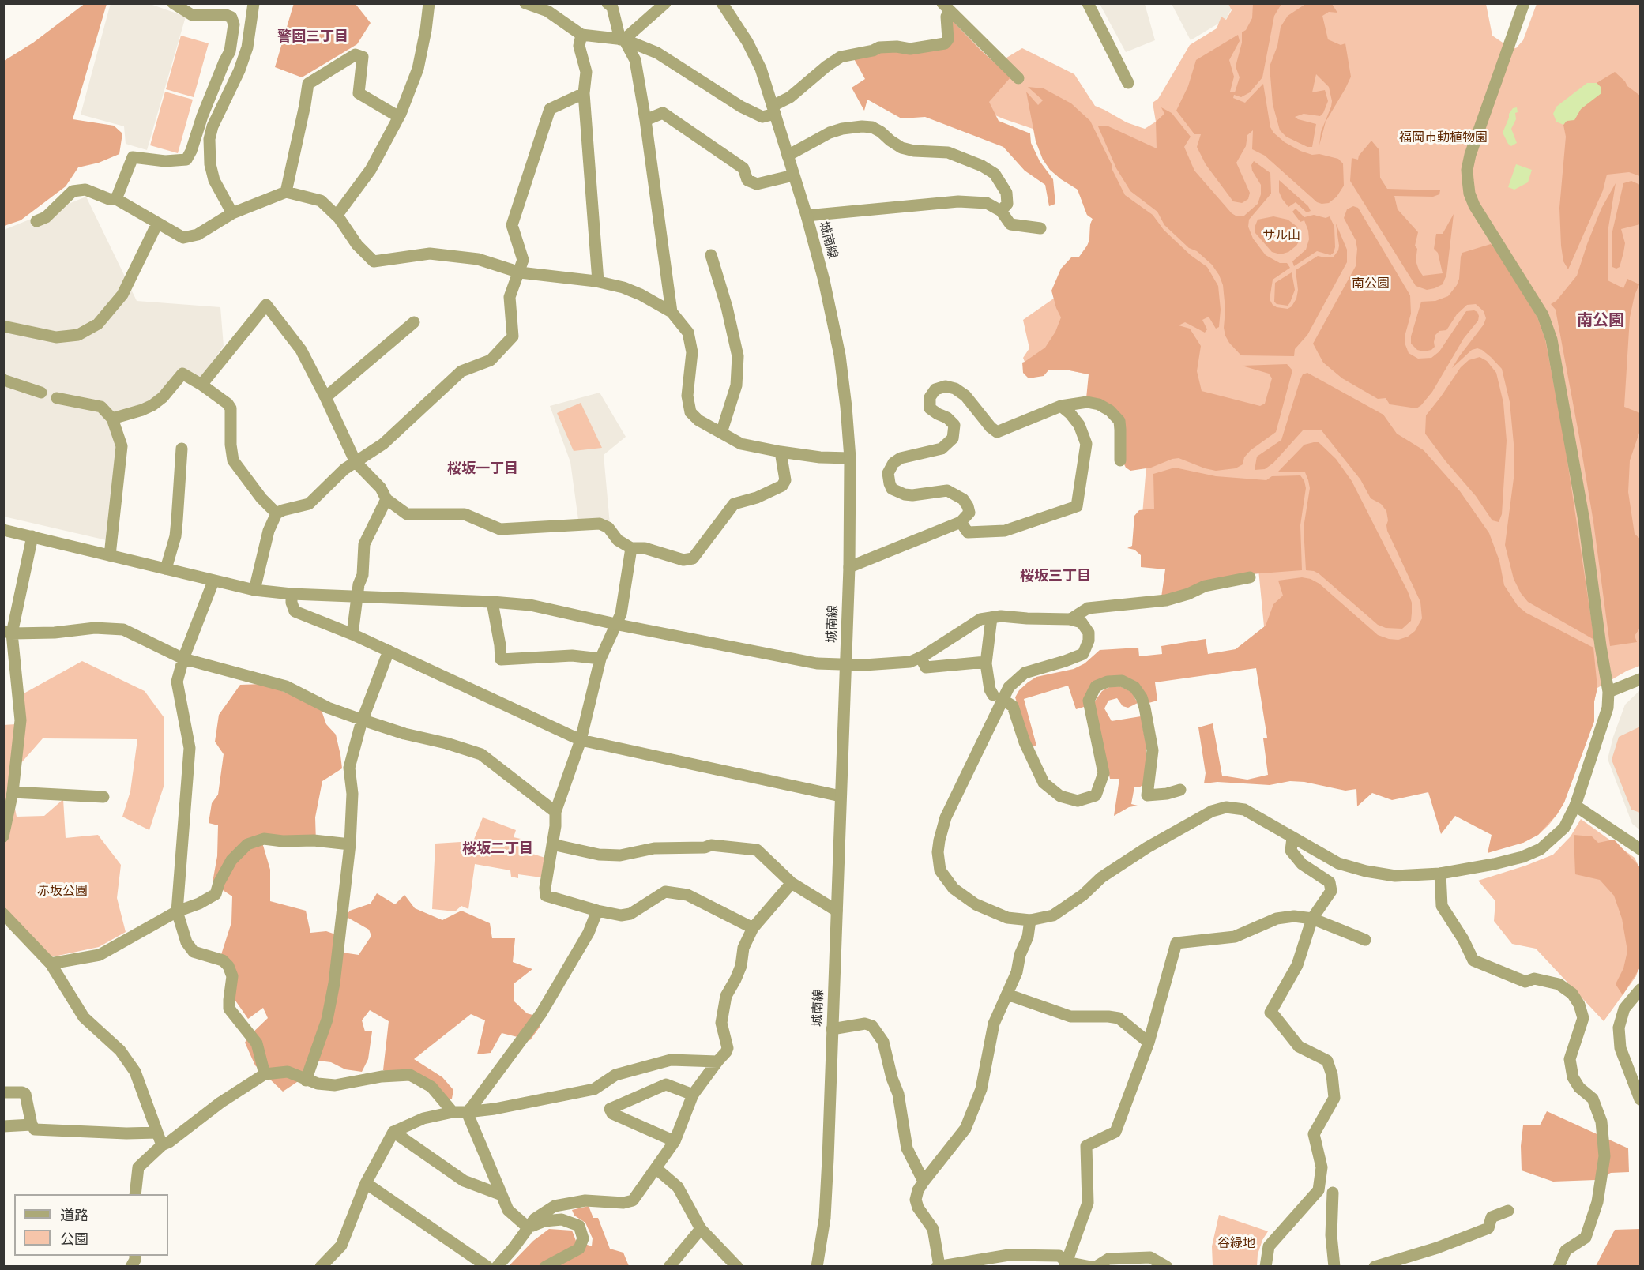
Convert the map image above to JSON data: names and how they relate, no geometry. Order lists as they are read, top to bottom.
{
  "streets": {
    "street": ["城南線"]
  },
  "districts": [
    "警固三丁目",
    "南公園",
    "桜坂一丁目",
    "桜坂三丁目",
    "桜坂二丁目"
  ],
  "parks": [
    "福岡市動植物園",
    "サル山",
    "南公園",
    "赤坂公園",
    "谷緑地"
  ],
  "legend": ["道路", "公園"]
}
